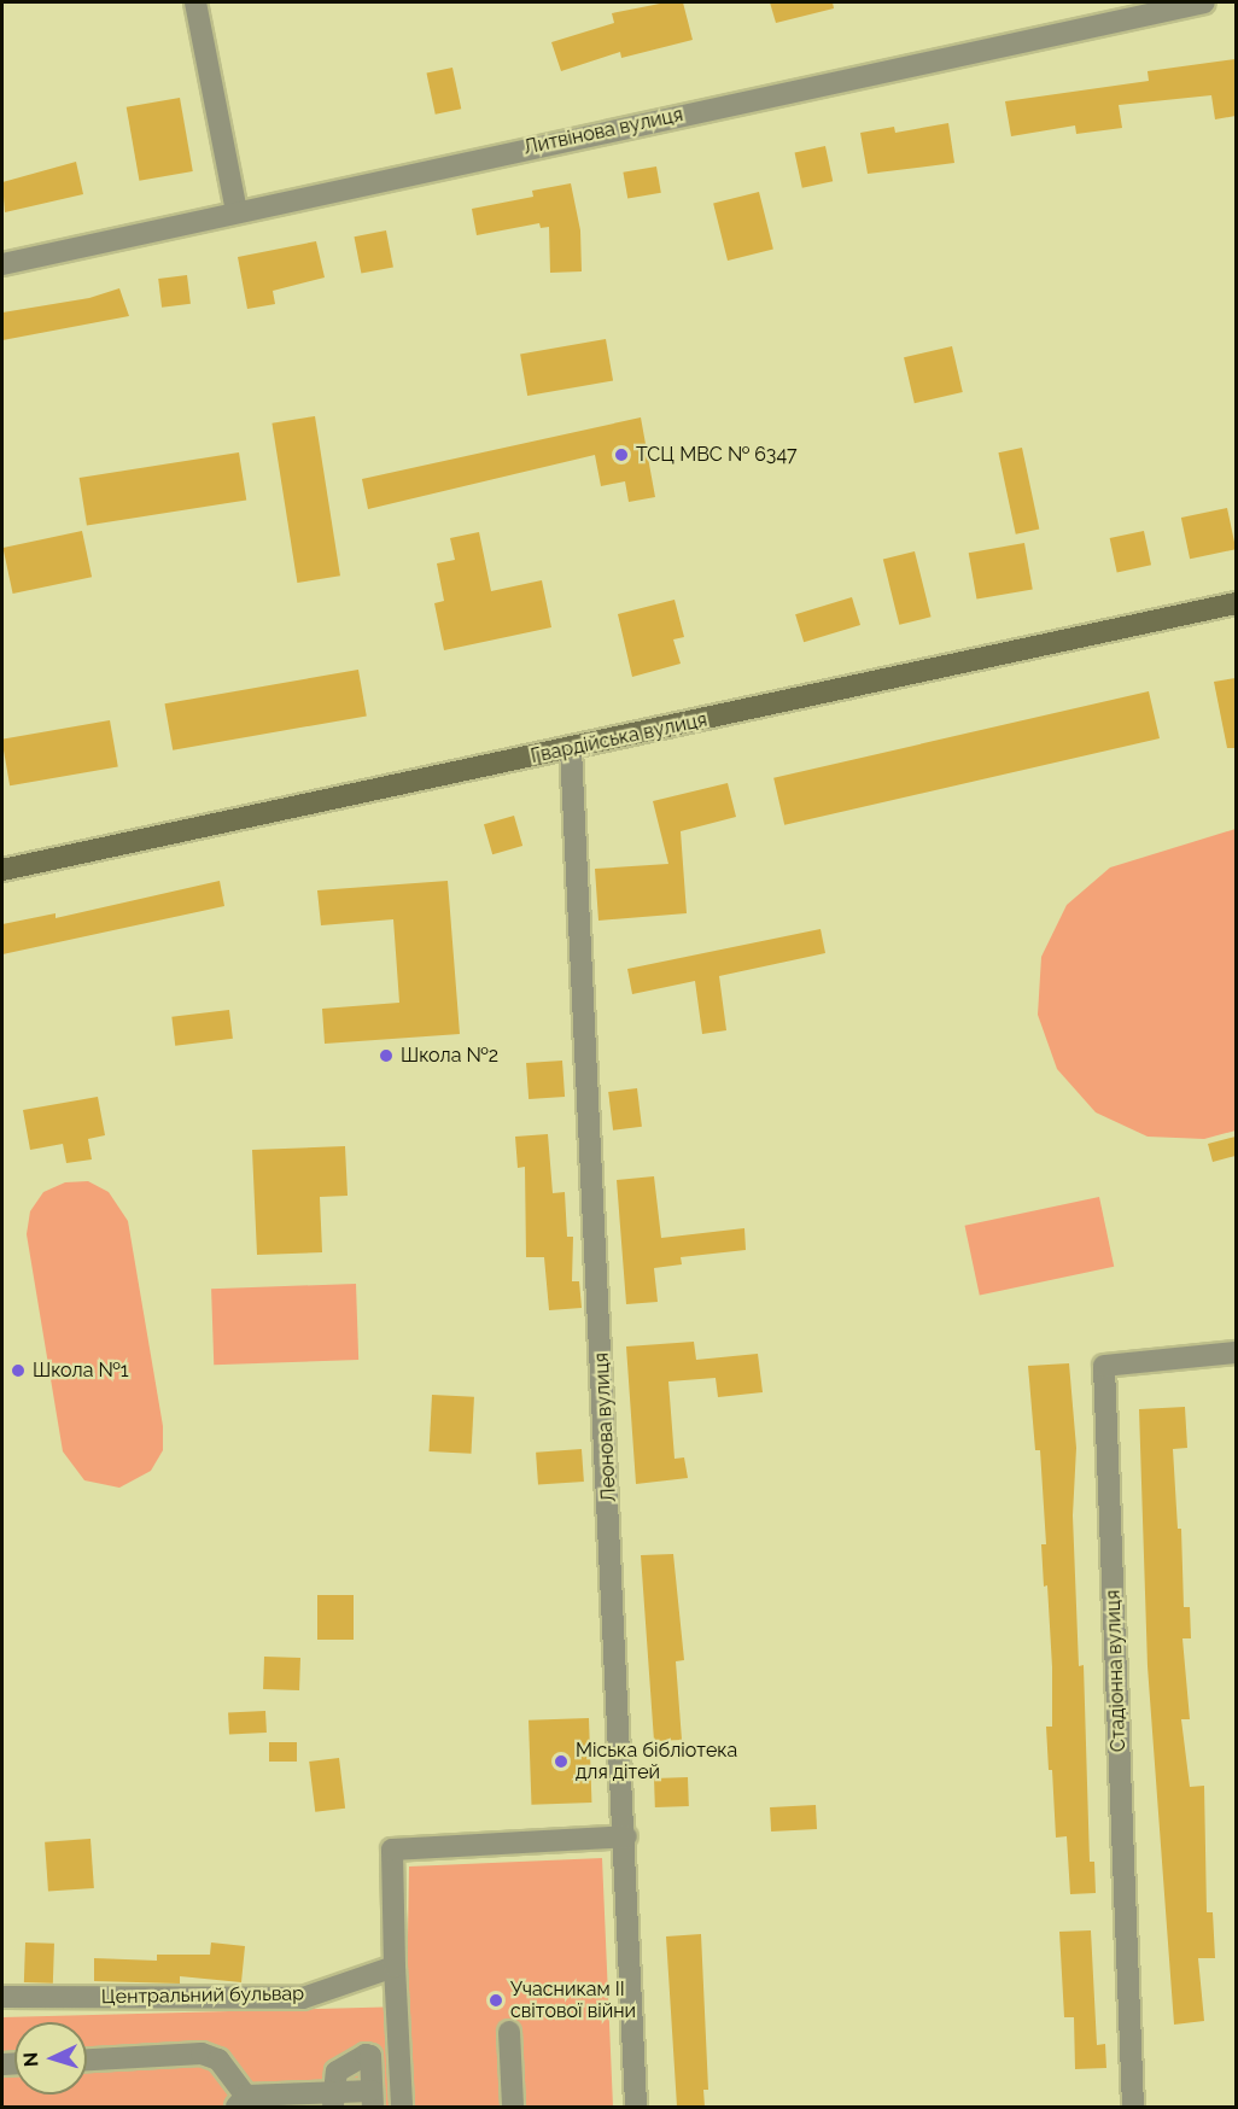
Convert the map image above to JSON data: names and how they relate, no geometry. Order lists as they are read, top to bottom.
{
  "streets": {
    "street": [
      "Литвінова вулиця",
      "Гвардійська вулиця",
      "Леонова вулиця",
      "Стадіонна вулиця",
      "Центральний бульвар"
    ]
  },
  "crossings": [
    ["Гвардійська вулиця", "Леонова вулиця"]
  ],
  "places": [
    "ТСЦ МВС № 6347",
    "Школа №2",
    "Школа №1",
    "Міська бібліотека для дітей",
    "Учасникам II світової війни"
  ],
  "north": "left"
}
